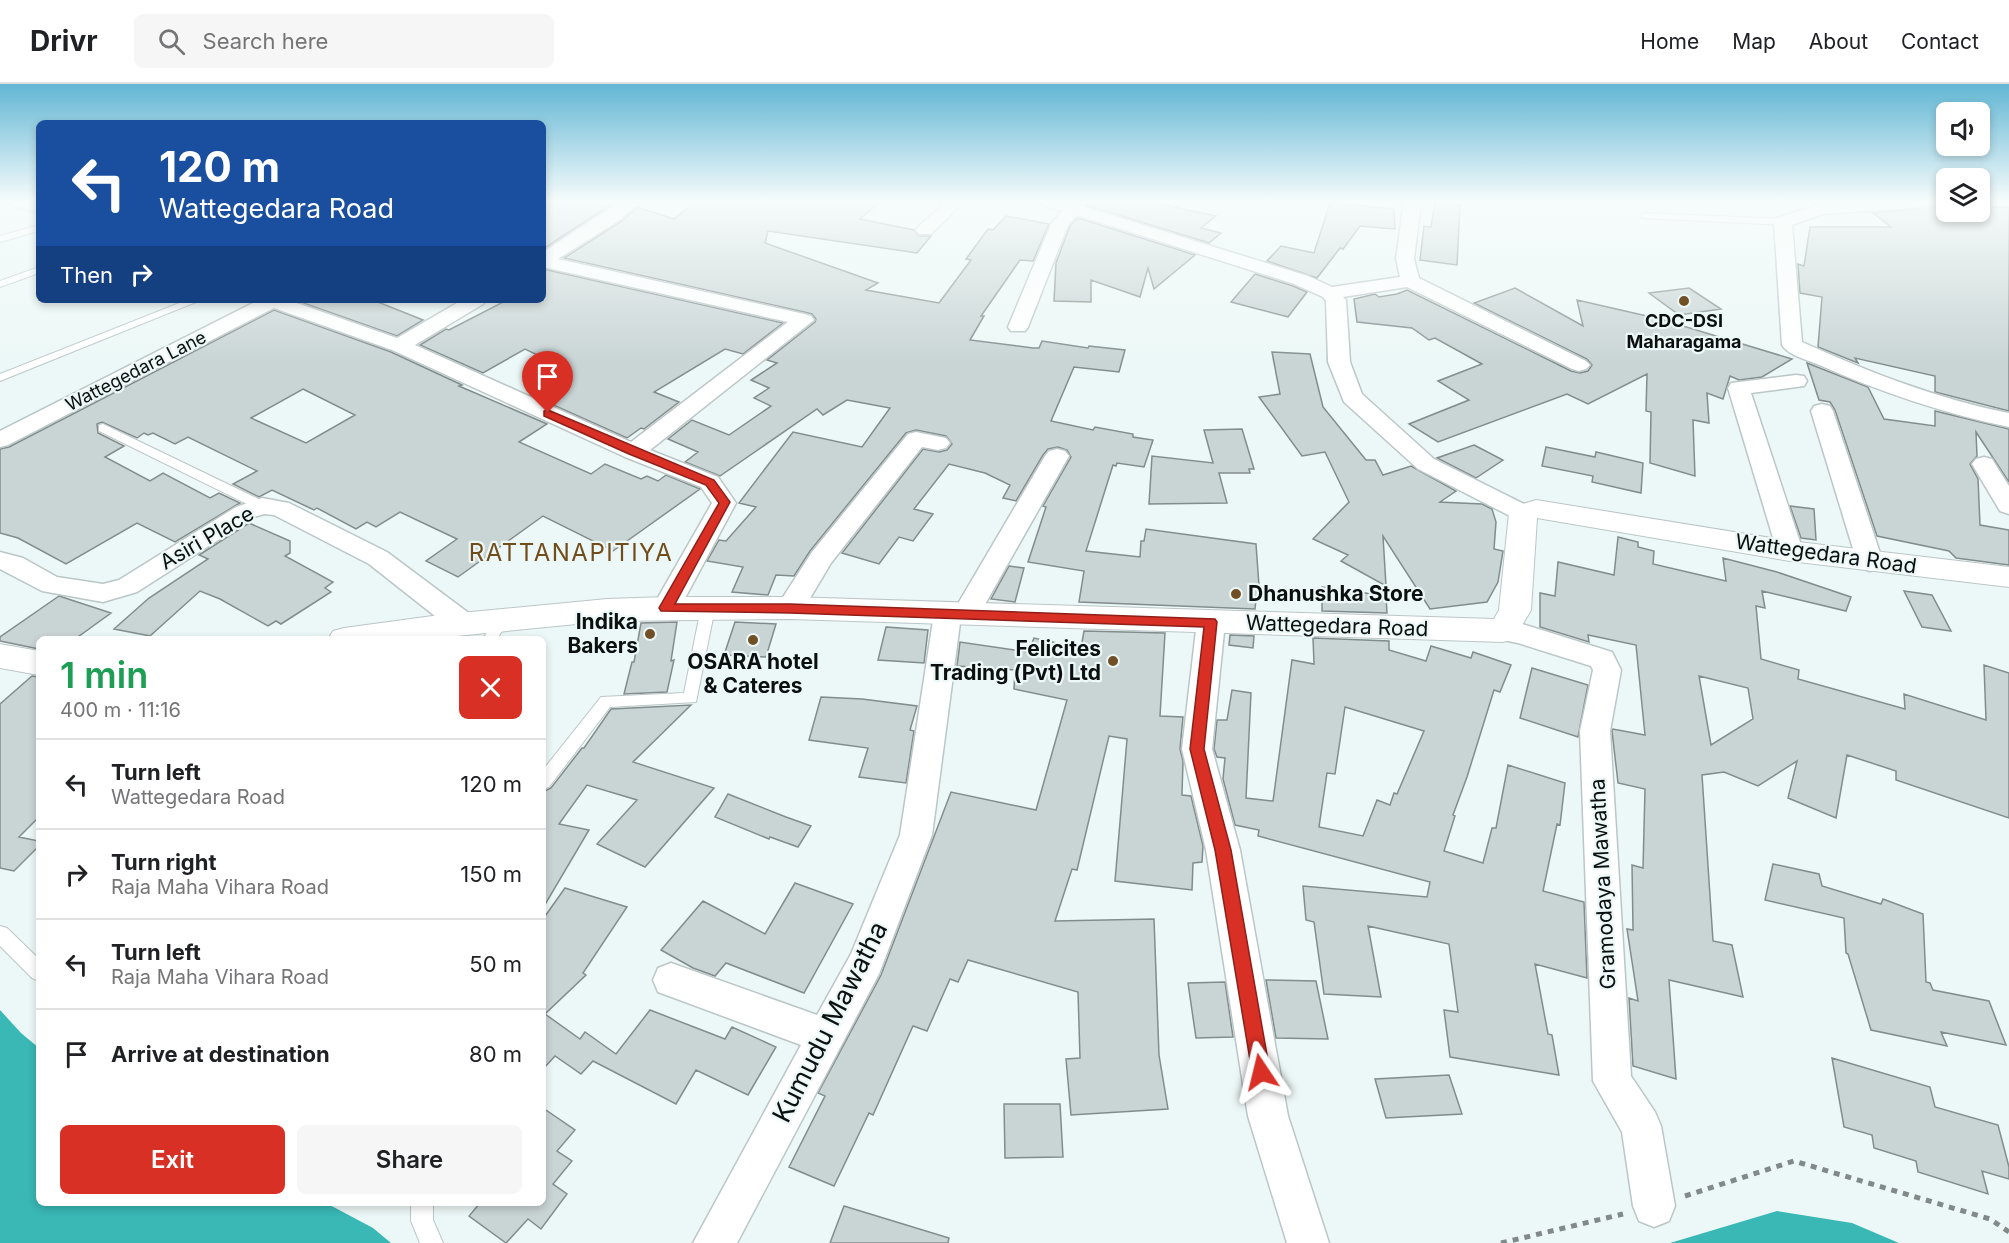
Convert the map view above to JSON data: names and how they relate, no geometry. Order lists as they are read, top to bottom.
{
  "streets": {
    "street": [
      "Wattegedara Lane",
      "Asiri Place",
      "Wattegedara Road",
      "Gramodaya Mawatha",
      "Kumudu Mawatha"
    ]
  },
  "crossings": [
    ["Asiri Place", "Wattegedara Road"],
    ["Wattegedara Road", "Gramodaya Mawatha"],
    ["Wattegedara Road", "Kumudu Mawatha"]
  ],
  "districts": ["RATTANAPITIYA"],
  "places": [
    "CDC-DSI Maharagama",
    "Dhanushka Store",
    "Indika Bakers",
    "OSARA hotel & Cateres",
    "Felicites Trading (Pvt) Ltd"
  ],
  "page": {
    "header": "Drivr",
    "search": "Search here",
    "nav": [
      "Home",
      "Map",
      "About",
      "Contact"
    ],
    "turn": ["120 m", "Wattegedara Road"],
    "then": "Then",
    "heading": ["1 min", "400 m · 11:16"],
    "list": [
      {
        "name": "Turn left",
        "note": "Wattegedara Road",
        "value": "120 m"
      },
      {
        "name": "Turn right",
        "note": "Raja Maha Vihara Road",
        "value": "150 m"
      },
      {
        "name": "Turn left",
        "note": "Raja Maha Vihara Road",
        "value": "50 m"
      },
      {
        "name": "Arrive at destination",
        "value": "80 m"
      }
    ],
    "buttons": ["Exit", "Share"]
  }
}
